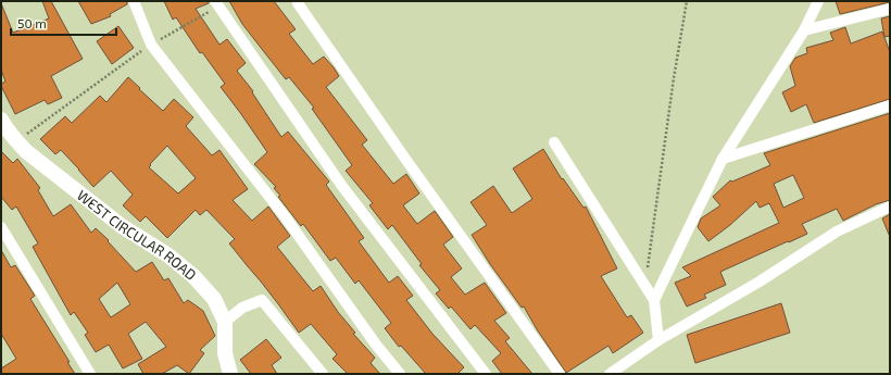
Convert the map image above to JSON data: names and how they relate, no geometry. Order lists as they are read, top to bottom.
{
  "streets": {
    "street": ["WEST CIRCULAR ROAD"]
  },
  "scale_bar": "50 m"
}
